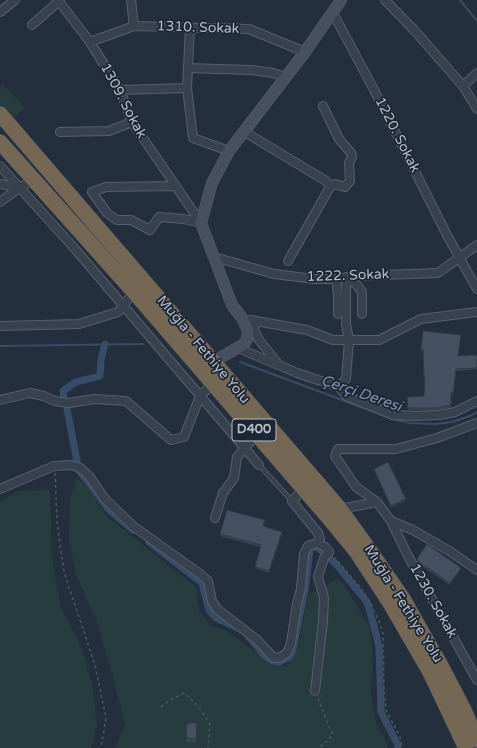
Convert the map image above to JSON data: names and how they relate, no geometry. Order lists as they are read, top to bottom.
{
  "streets": {
    "highway": ["Muğla - Fethiye Yolu", "D400"],
    "street": [
      "1310. Sokak",
      "1309. Sokak",
      "1220. Sokak",
      "1222. Sokak",
      "1230. Sokak"
    ]
  },
  "crossings": [
    ["1310. Sokak", "1309. Sokak"],
    ["1220. Sokak", "1222. Sokak"]
  ],
  "water": ["Çerçi Deresi"]
}
